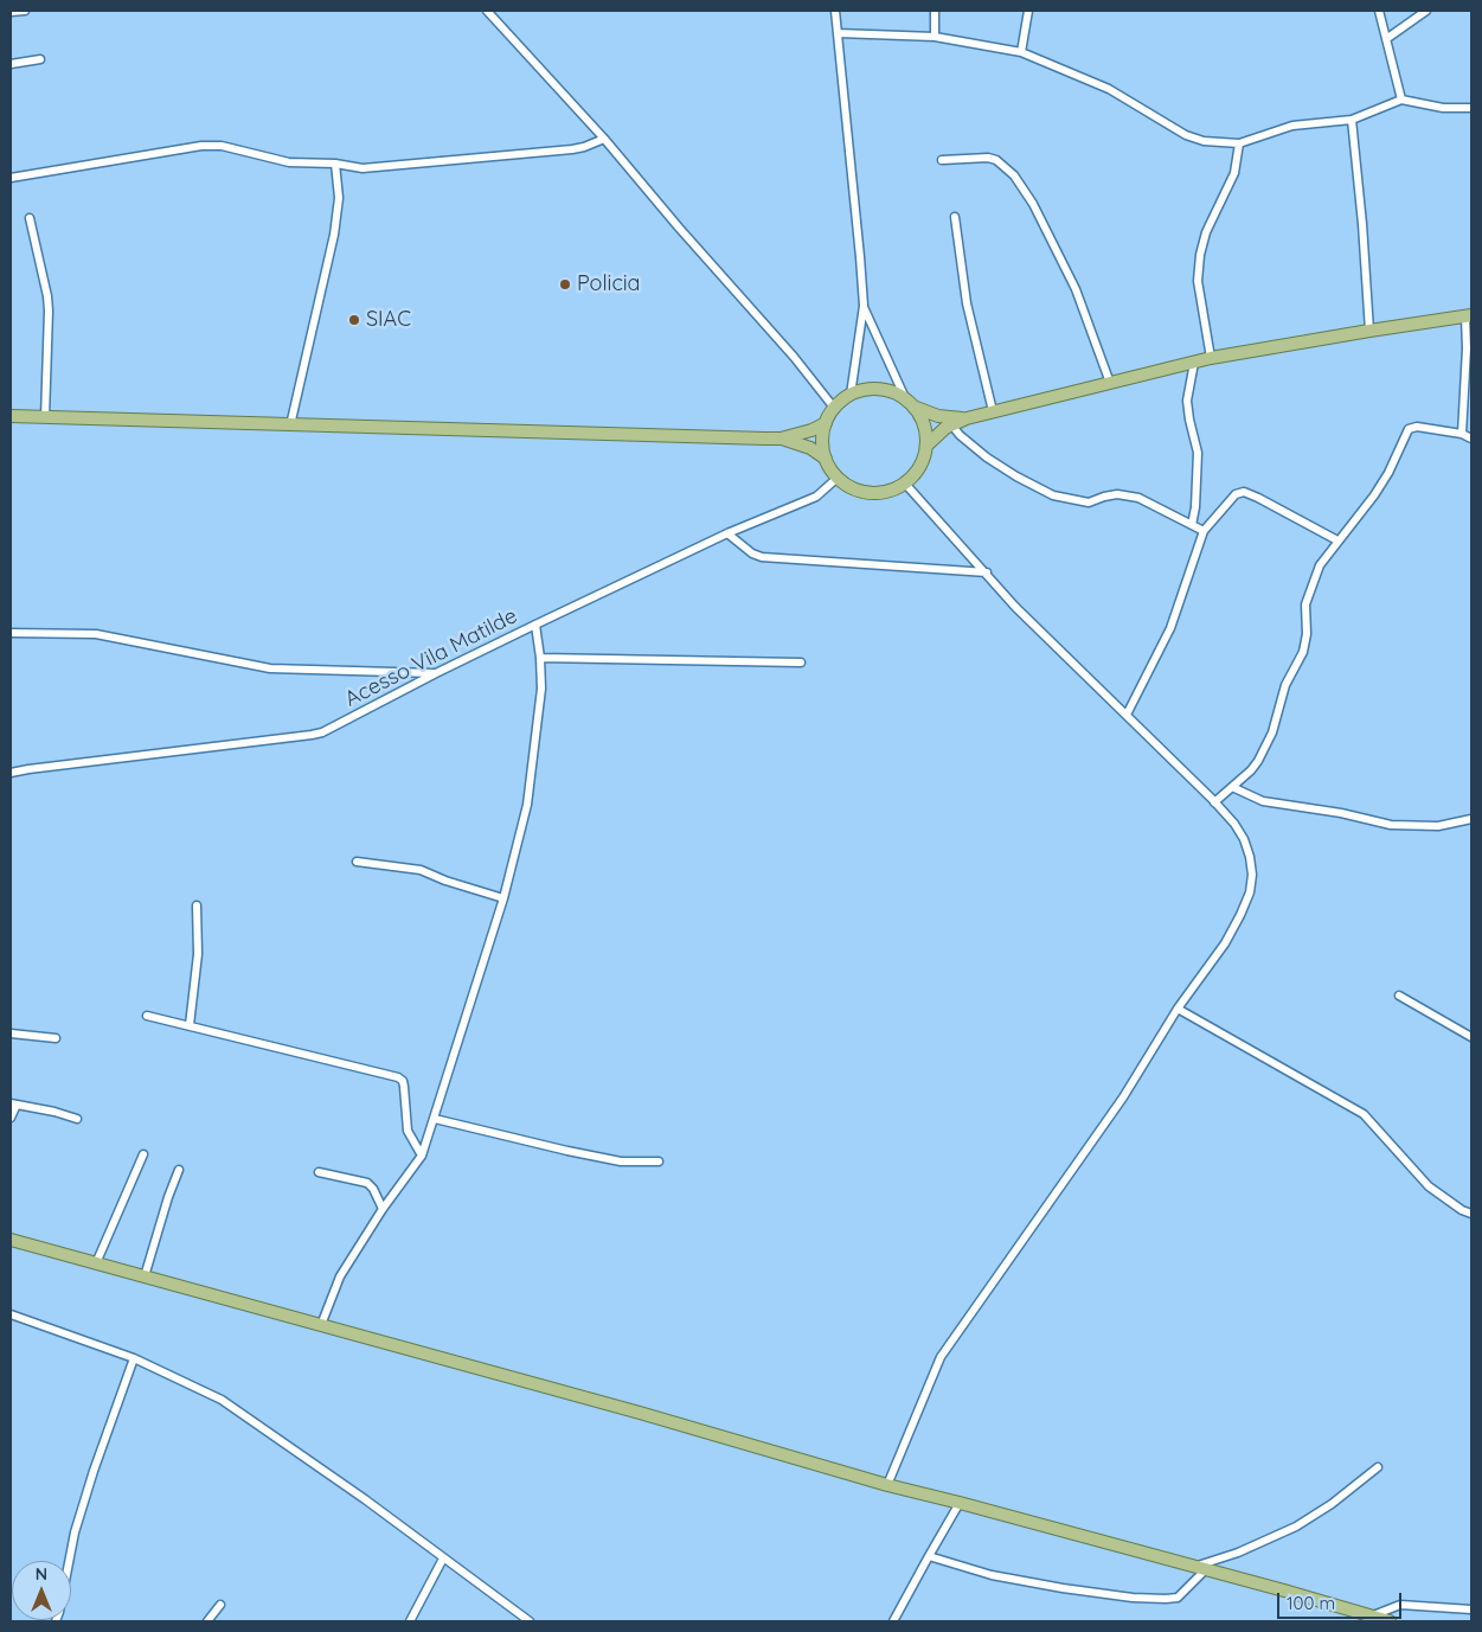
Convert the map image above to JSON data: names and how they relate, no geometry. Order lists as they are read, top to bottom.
{
  "streets": {
    "street": ["Acesso Vila Matilde"]
  },
  "places": ["Policia", "SIAC"],
  "scale_bar": "100 m",
  "north": "top"
}
